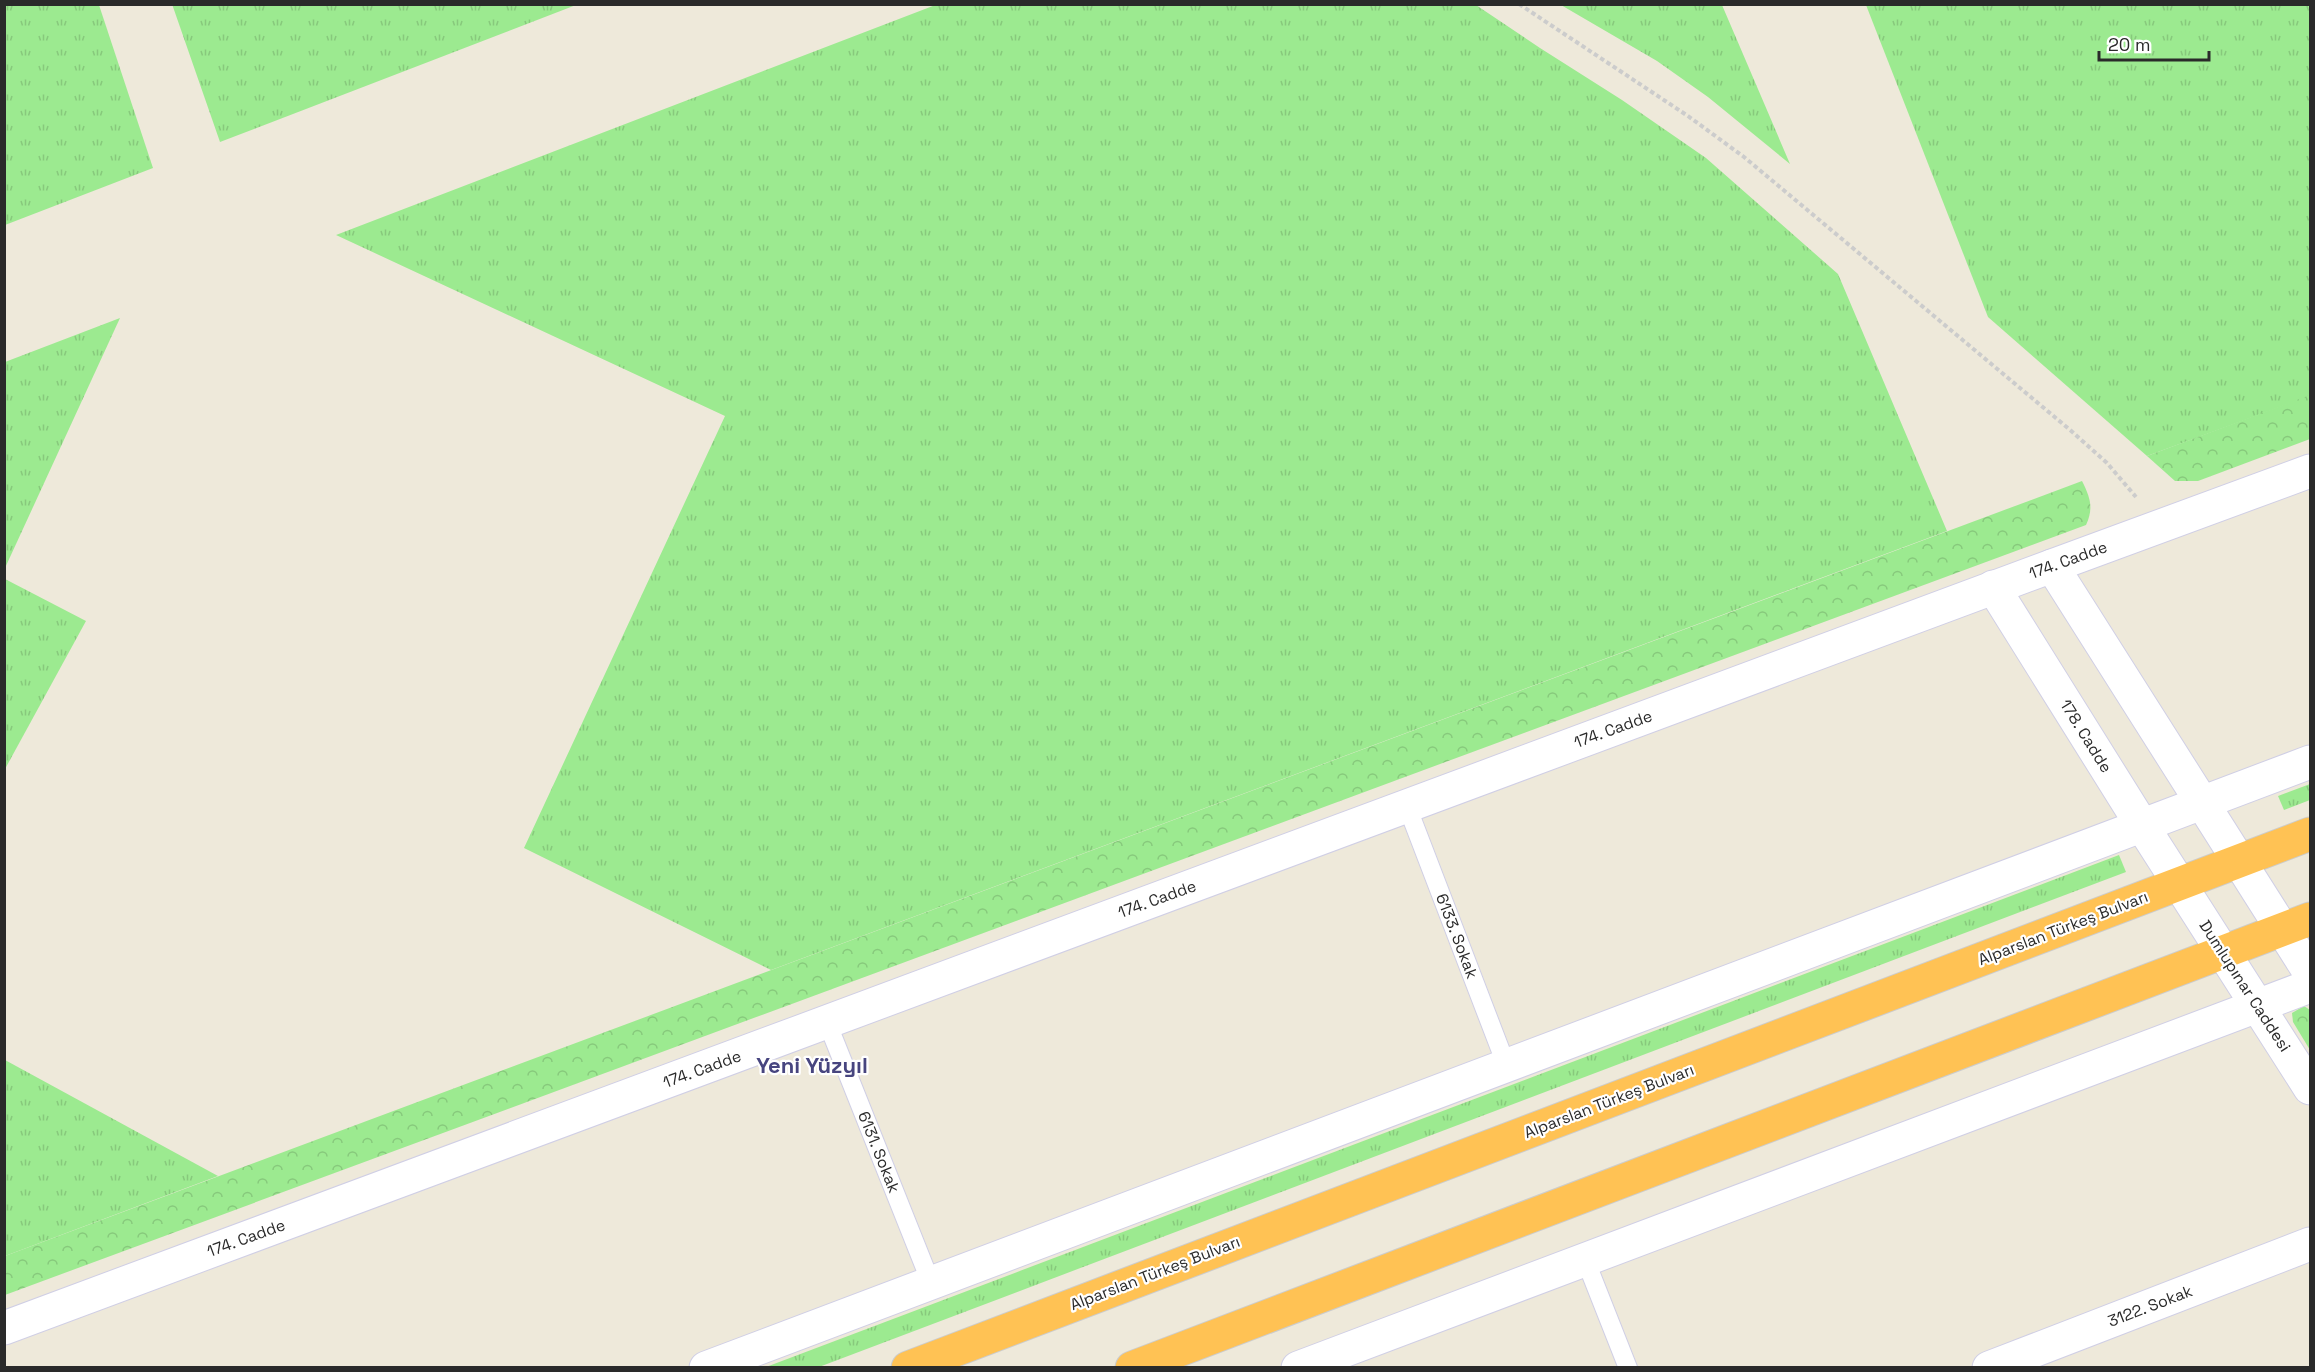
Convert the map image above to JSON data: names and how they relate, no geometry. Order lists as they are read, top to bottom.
{
  "streets": {
    "highway": ["Alparslan Türkeş Bulvarı"],
    "street": [
      "174. Cadde",
      "178. Cadde",
      "Dumlupınar Caddesi",
      "3122. Sokak"
    ],
    "lane": ["6133. Sokak", "6131. Sokak"]
  },
  "crossings": [
    ["174. Cadde", "178. Cadde"],
    ["174. Cadde", "6133. Sokak"],
    ["174. Cadde", "6131. Sokak"],
    ["178. Cadde", "Alparslan Türkeş Bulvarı"],
    ["178. Cadde", "Dumlupınar Caddesi"],
    ["Alparslan Türkeş Bulvarı", "Dumlupınar Caddesi"]
  ],
  "districts": ["Yeni Yüzyıl"],
  "scale_bar": "20 m"
}
